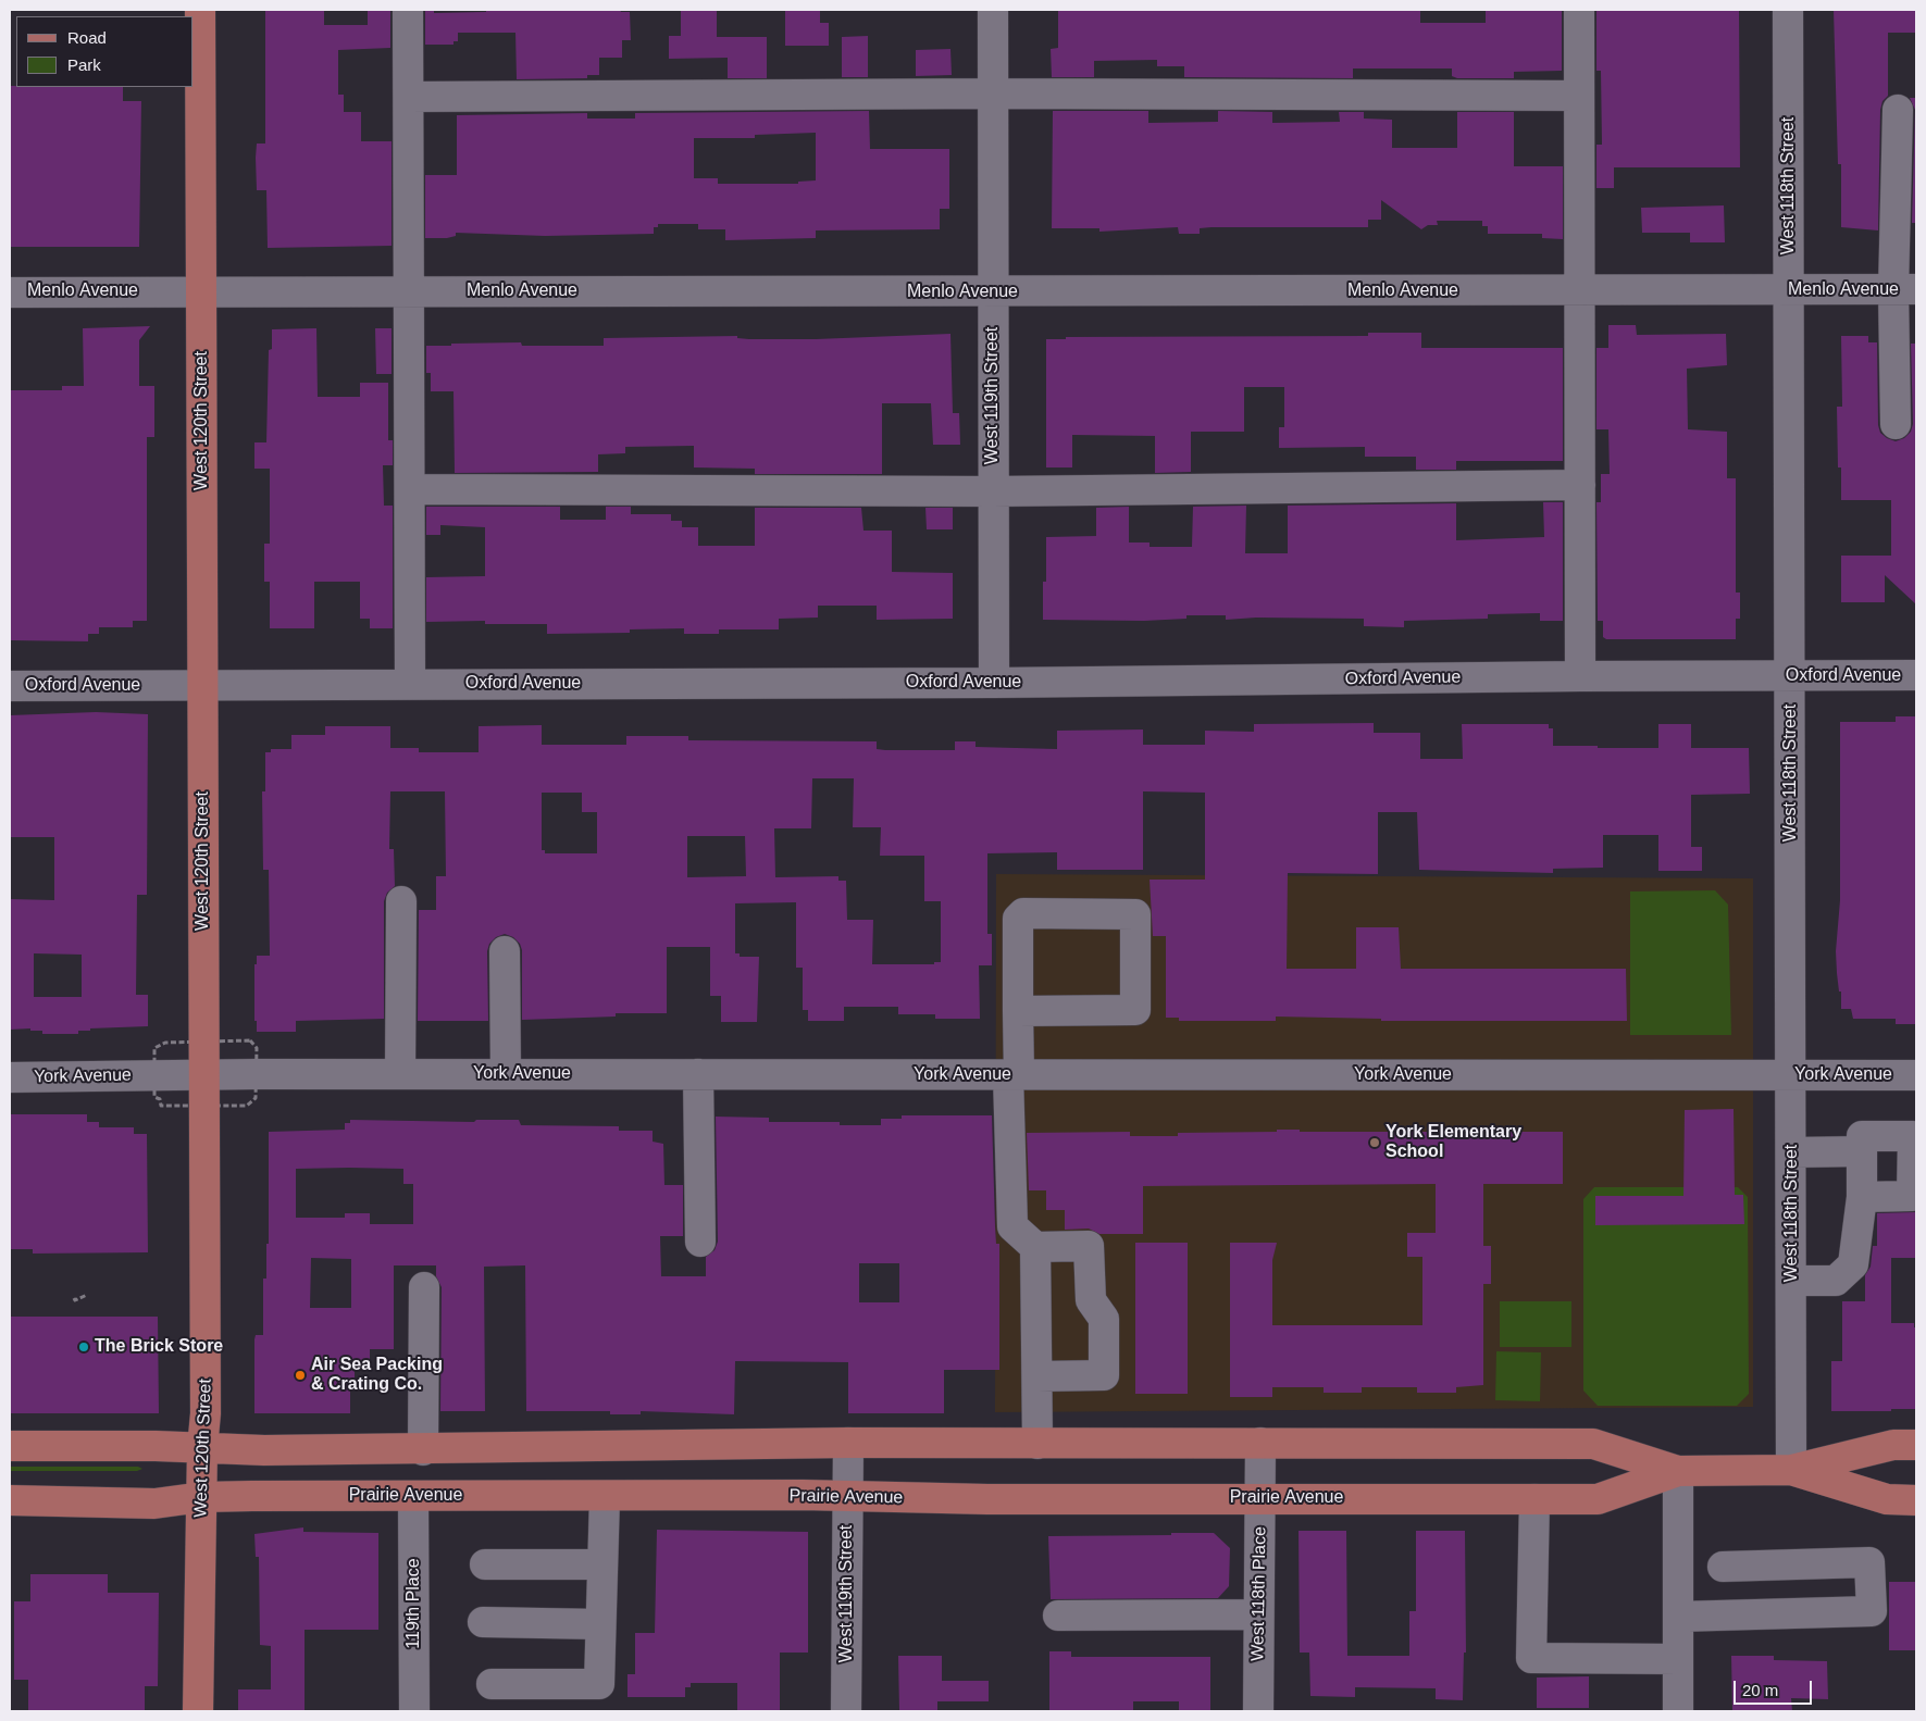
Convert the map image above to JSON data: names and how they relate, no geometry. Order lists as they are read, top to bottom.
{
  "streets": {
    "main road": ["West 120th Street", "Prairie Avenue"],
    "street": [
      "West 118th Street",
      "Menlo Avenue",
      "West 119th Street",
      "Oxford Avenue",
      "York Avenue",
      "West 118th Place",
      "119th Place"
    ]
  },
  "crossings": [
    ["West 118th Street", "Menlo Avenue"],
    ["West 118th Street", "Oxford Avenue"],
    ["West 118th Street", "York Avenue"],
    ["West 118th Street", "Prairie Avenue"],
    ["Menlo Avenue", "West 119th Street"],
    ["Menlo Avenue", "West 120th Street"],
    ["West 119th Street", "Oxford Avenue"],
    ["West 119th Street", "Prairie Avenue"],
    ["West 120th Street", "Oxford Avenue"],
    ["West 120th Street", "York Avenue"],
    ["West 120th Street", "Prairie Avenue"],
    ["Prairie Avenue", "West 118th Place"],
    ["Prairie Avenue", "119th Place"]
  ],
  "places": ["York Elementary School", "The Brick Store", "Air Sea Packing & Crating Co."],
  "legend": ["Road", "Park"],
  "scale_bar": "20 m"
}
